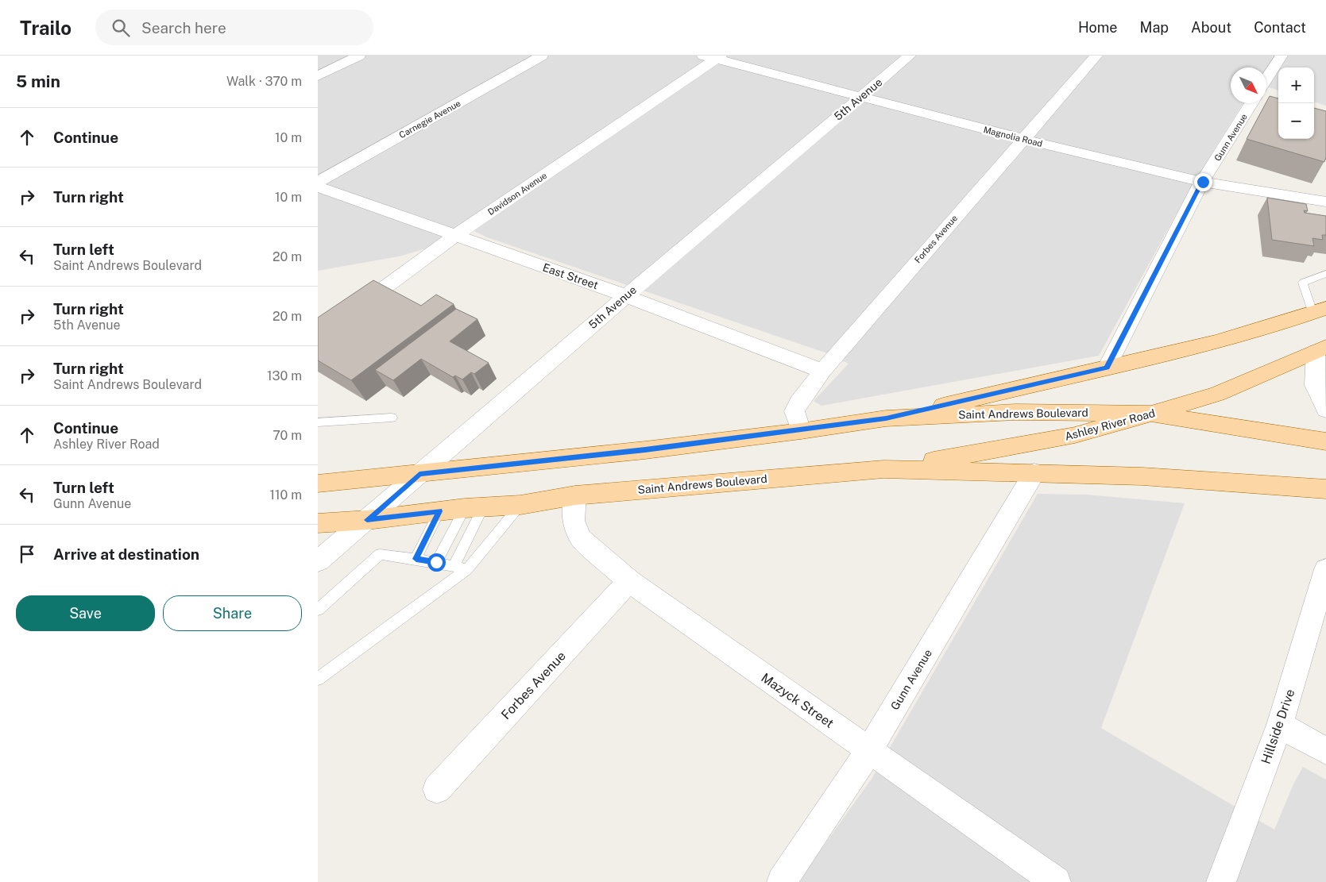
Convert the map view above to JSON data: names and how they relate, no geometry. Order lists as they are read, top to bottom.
{
  "streets": {
    "main road": ["Saint Andrews Boulevard", "Ashley River Road"],
    "street": [
      "5th Avenue",
      "Carnegie Avenue",
      "Magnolia Road",
      "Gunn Avenue",
      "Davidson Avenue",
      "Forbes Avenue",
      "East Street",
      "Mazyck Street",
      "Hillside Drive"
    ]
  },
  "crossings": [
    ["5th Avenue", "Magnolia Road"],
    ["5th Avenue", "East Street"],
    ["5th Avenue", "Saint Andrews Boulevard"],
    ["Magnolia Road", "Gunn Avenue"],
    ["Magnolia Road", "Davidson Avenue"],
    ["Magnolia Road", "Forbes Avenue"],
    ["Gunn Avenue", "Saint Andrews Boulevard"],
    ["Gunn Avenue", "Mazyck Street"],
    ["Davidson Avenue", "East Street"],
    ["Forbes Avenue", "East Street"],
    ["Forbes Avenue", "Saint Andrews Boulevard"],
    ["Forbes Avenue", "Mazyck Street"],
    ["Saint Andrews Boulevard", "Ashley River Road"],
    ["Saint Andrews Boulevard", "Mazyck Street"]
  ],
  "north": "bottom right",
  "page": {
    "header": "Trailo",
    "search": "Search here",
    "nav": [
      "Home",
      "Map",
      "About",
      "Contact"
    ],
    "heading": ["5 min", "Walk · 370 m"],
    "map_buttons": ["+", "−"],
    "list": [
      ["Continue", "10 m"],
      ["Turn right", "10 m"],
      ["Turn left", "Saint Andrews Boulevard", "20 m"],
      ["Turn right", "5th Avenue", "20 m"],
      ["Turn right", "Saint Andrews Boulevard", "130 m"],
      ["Continue", "Ashley River Road", "70 m"],
      ["Turn left", "Gunn Avenue", "110 m"],
      "Arrive at destination"
    ],
    "buttons": ["Save", "Share"]
  }
}
